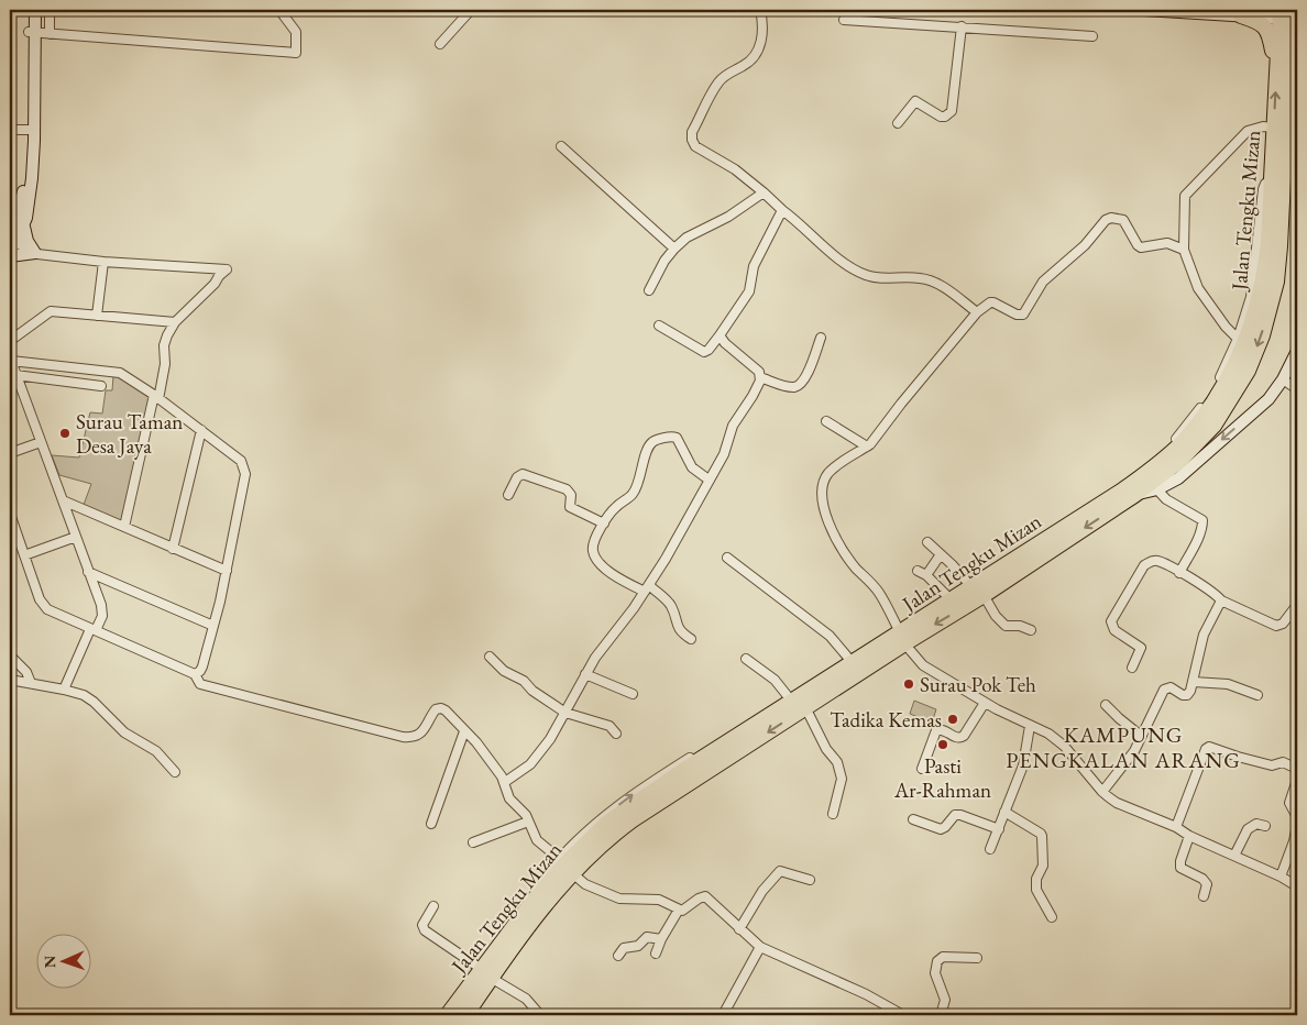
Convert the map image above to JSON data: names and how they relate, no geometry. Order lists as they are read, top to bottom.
{
  "streets": {
    "highway": ["Jalan Tengku Mizan"]
  },
  "districts": ["KAMPUNG PENGKALAN ARANG"],
  "places": [
    "Surau Taman Desa Jaya",
    "Surau Pok Teh",
    "Tadika Kemas",
    "Pasti Ar-Rahman"
  ],
  "north": "left"
}
